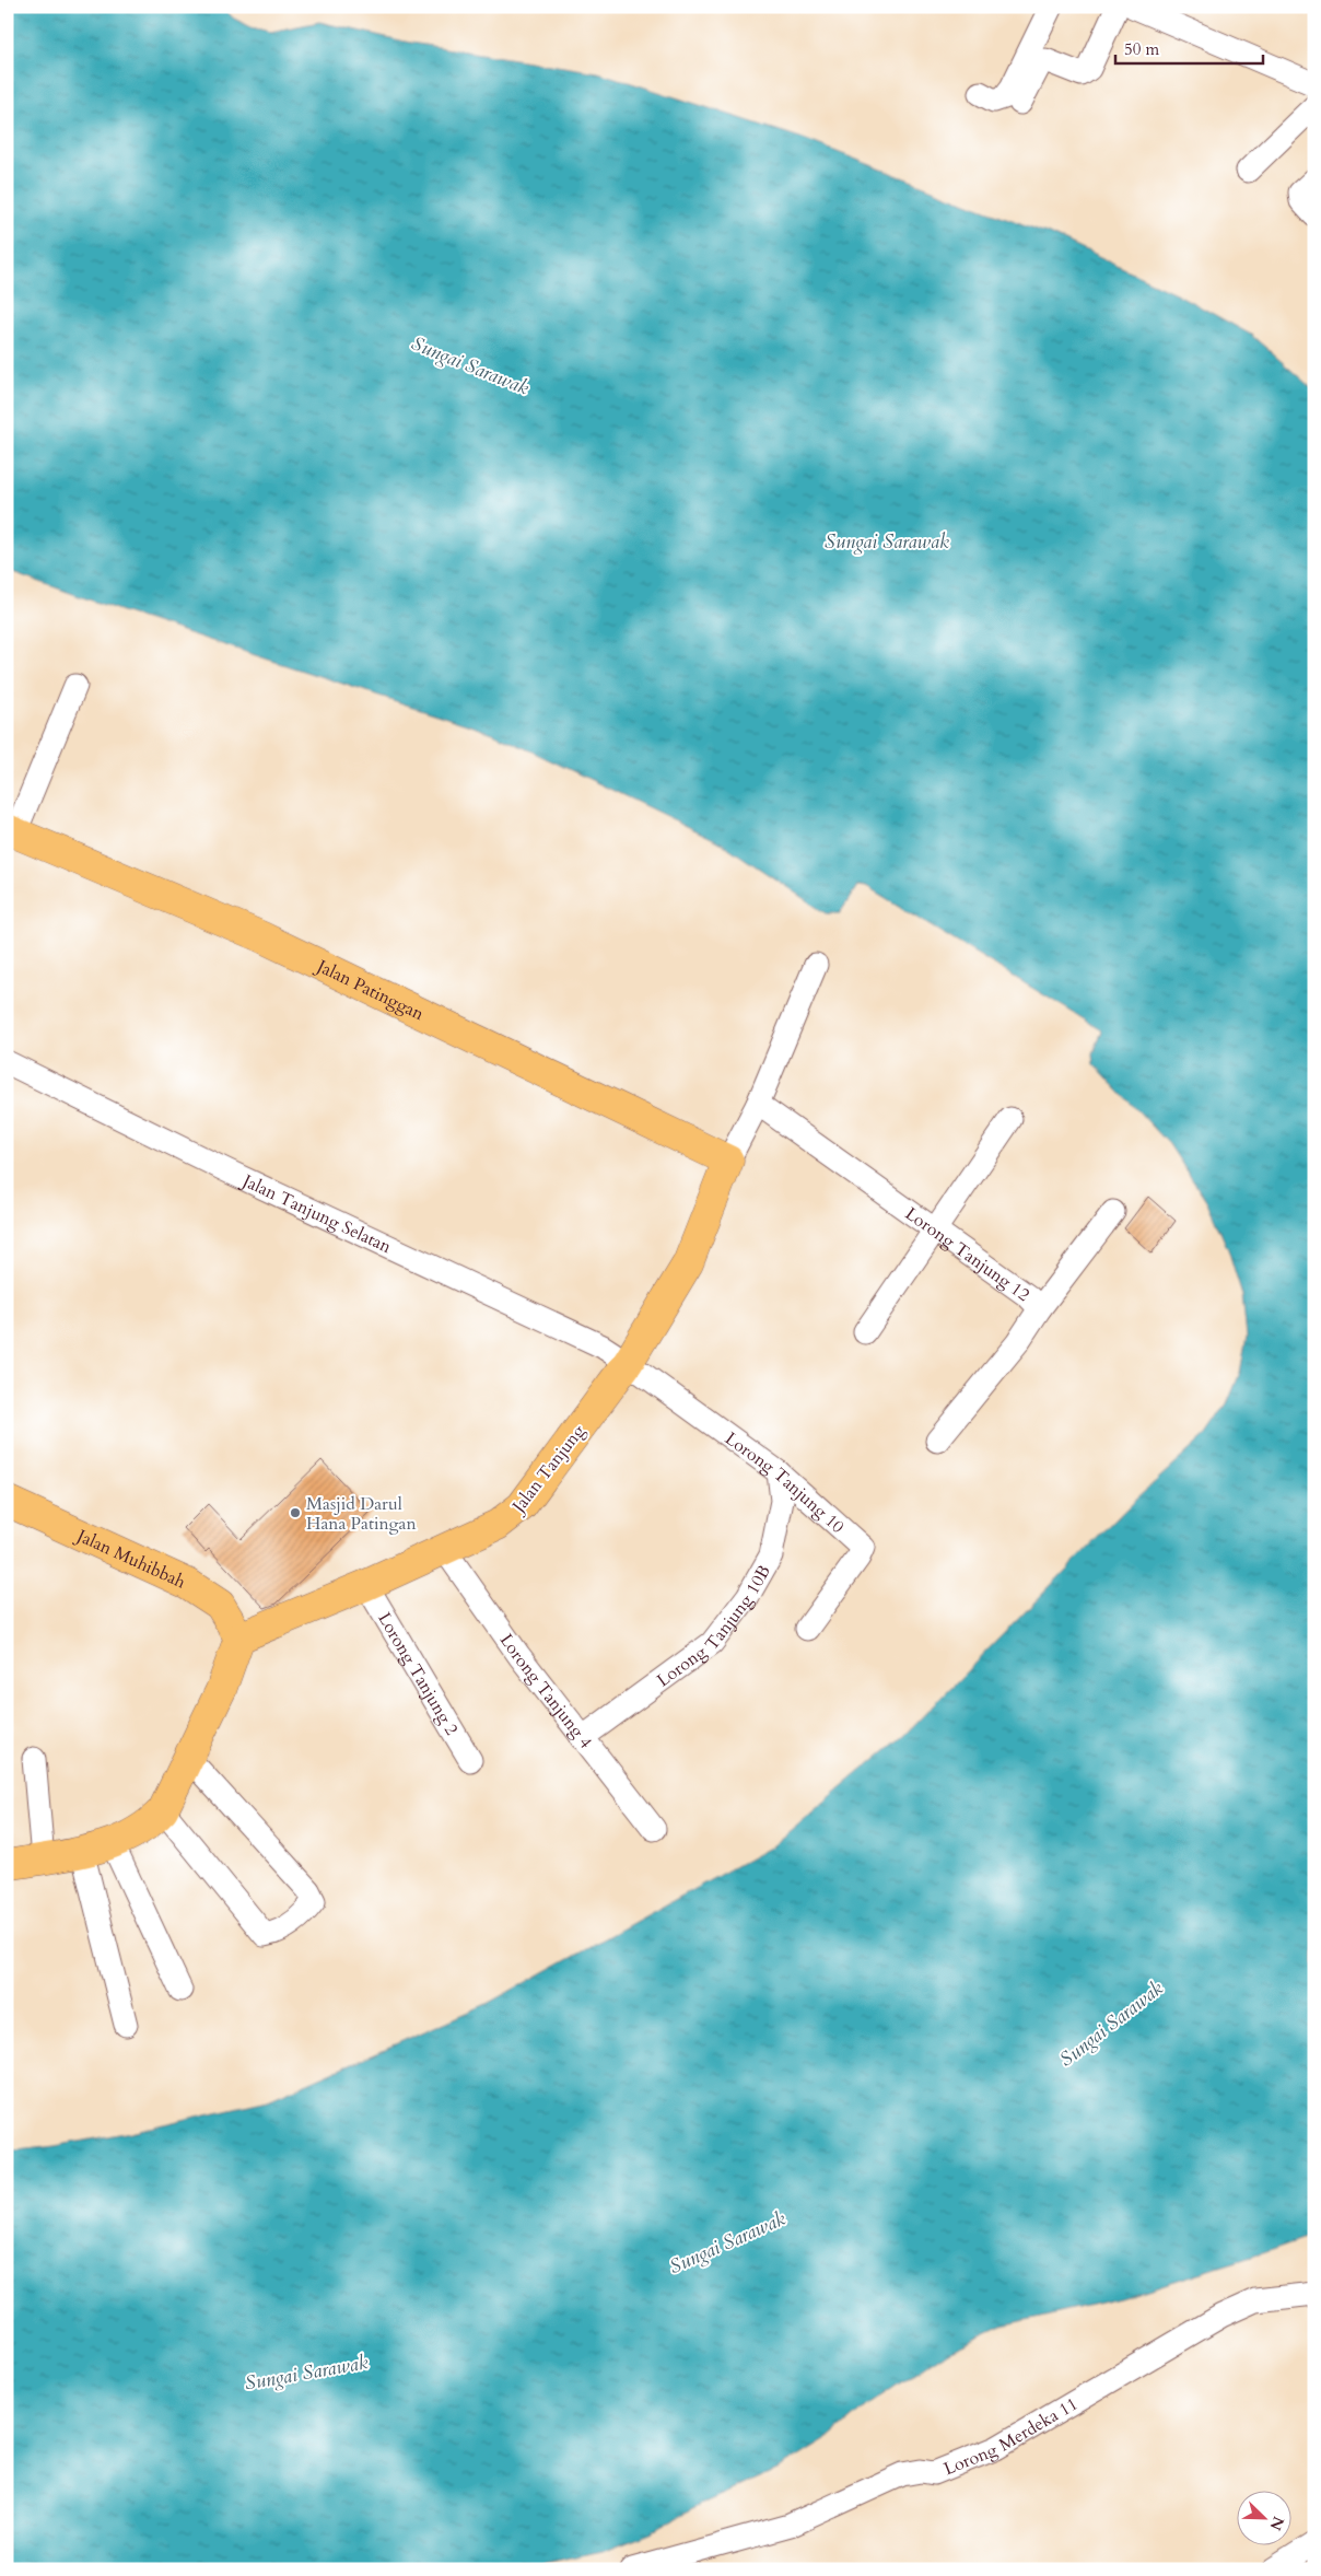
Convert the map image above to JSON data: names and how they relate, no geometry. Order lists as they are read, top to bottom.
{
  "streets": {
    "main road": ["Jalan Patinggan", "Jalan Tanjung", "Jalan Muhibbah"],
    "street": [
      "Jalan Tanjung Selatan",
      "Lorong Tanjung 12",
      "Lorong Tanjung 10",
      "Lorong Tanjung 10B",
      "Lorong Tanjung 2",
      "Lorong Tanjung 4",
      "Lorong Merdeka 11"
    ]
  },
  "crossings": [
    ["Jalan Patinggan", "Jalan Tanjung"],
    ["Jalan Tanjung Selatan", "Jalan Tanjung"],
    ["Jalan Tanjung Selatan", "Lorong Tanjung 10"],
    ["Jalan Tanjung", "Lorong Tanjung 10"],
    ["Jalan Tanjung", "Jalan Muhibbah"],
    ["Jalan Tanjung", "Lorong Tanjung 2"],
    ["Jalan Tanjung", "Lorong Tanjung 4"],
    ["Lorong Tanjung 10", "Lorong Tanjung 10B"],
    ["Lorong Tanjung 10B", "Lorong Tanjung 4"]
  ],
  "water": ["Sungai Sarawak"],
  "places": ["Masjid Darul Hana Patingan"],
  "scale_bar": "50 m",
  "north": "bottom right"
}
